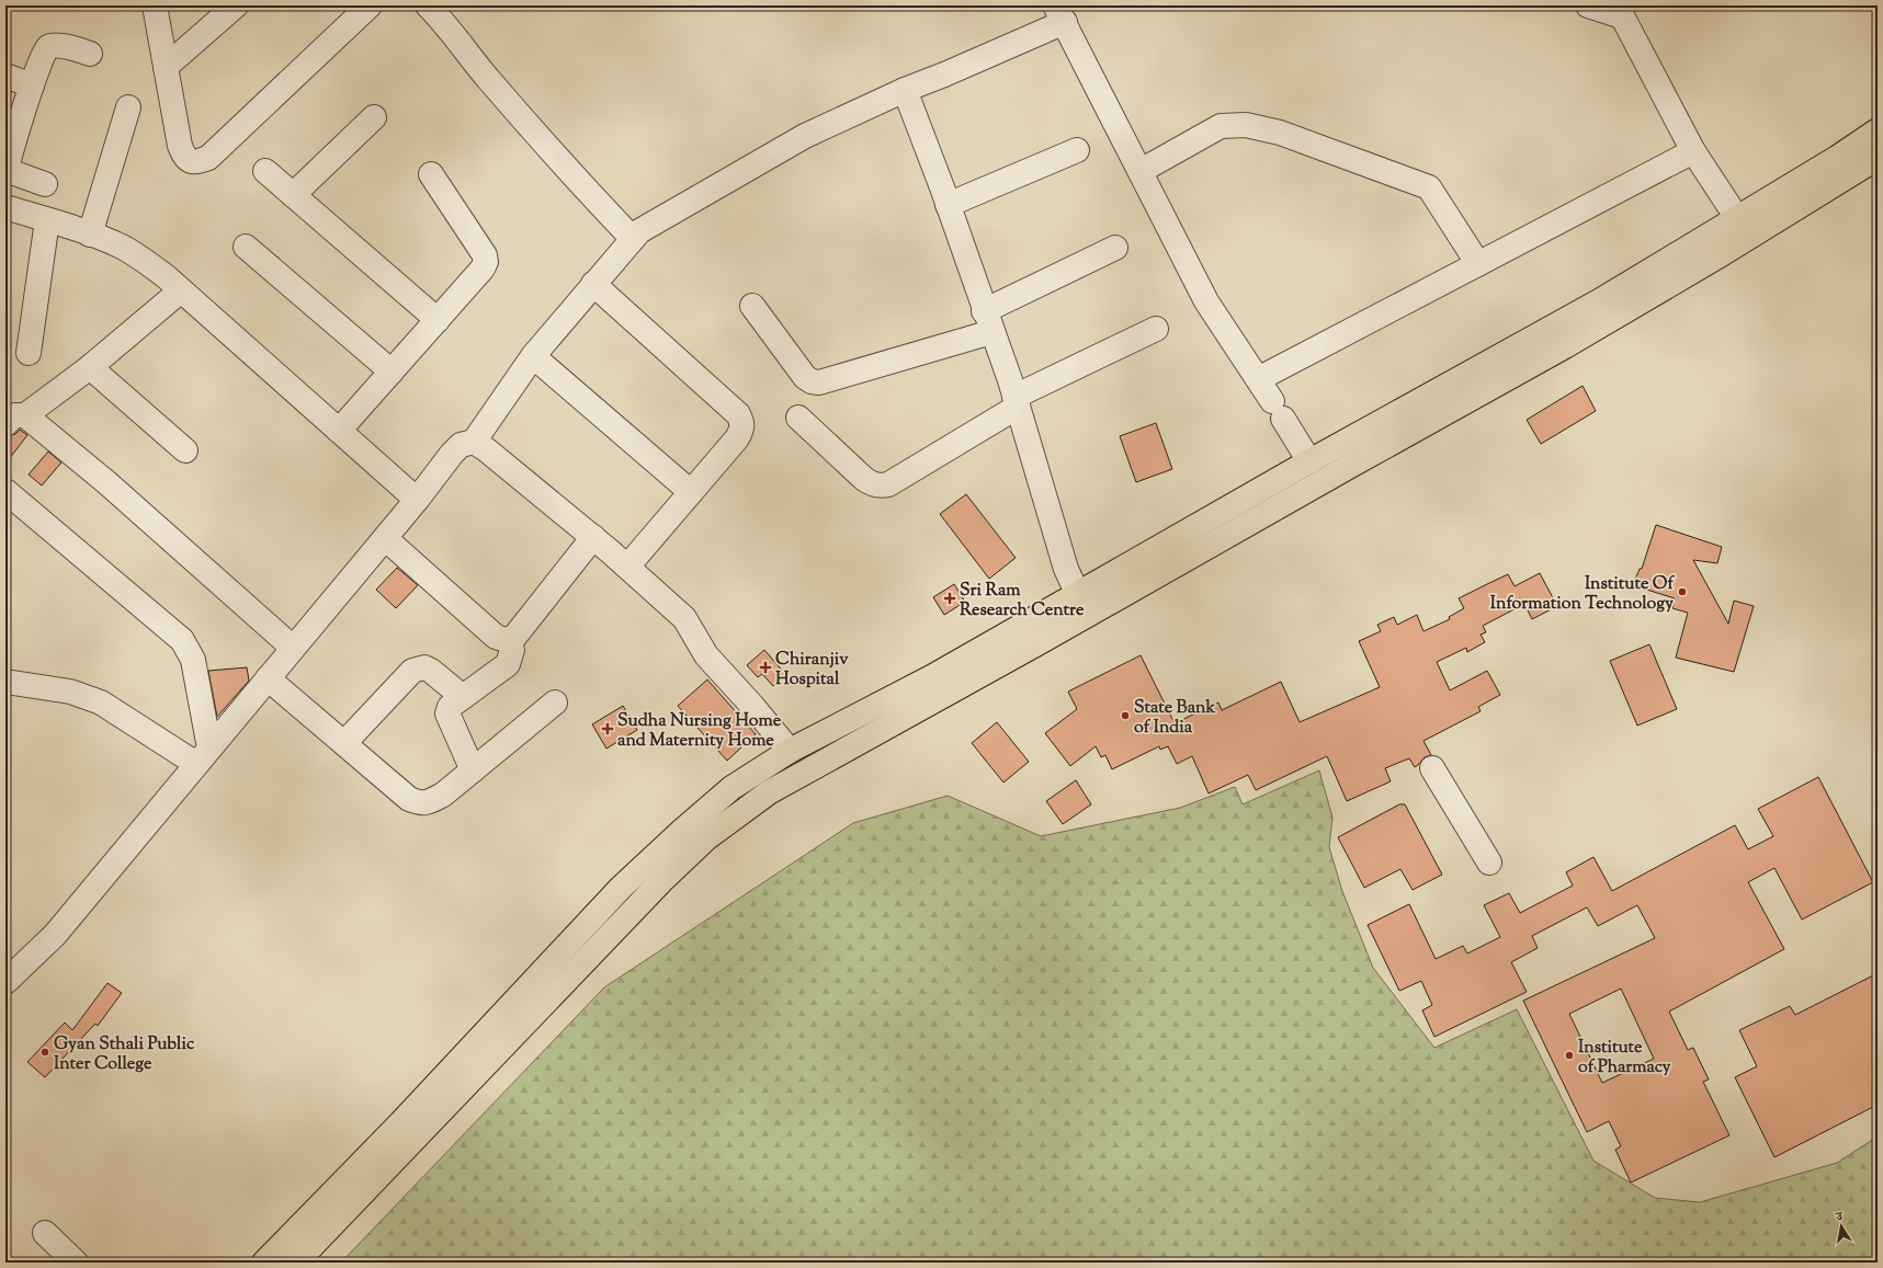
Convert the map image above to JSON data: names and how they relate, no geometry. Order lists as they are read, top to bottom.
{
  "places": {
    "other": [
      "Institute Of Information Technology",
      "State Bank of India",
      "Gyan Sthali Public Inter College",
      "Institute of Pharmacy"
    ],
    "health": ["Sri Ram Research Centre", "Chiranjiv Hospital", "Sudha Nursing Home and Maternity Home"]
  },
  "north": "top"
}
